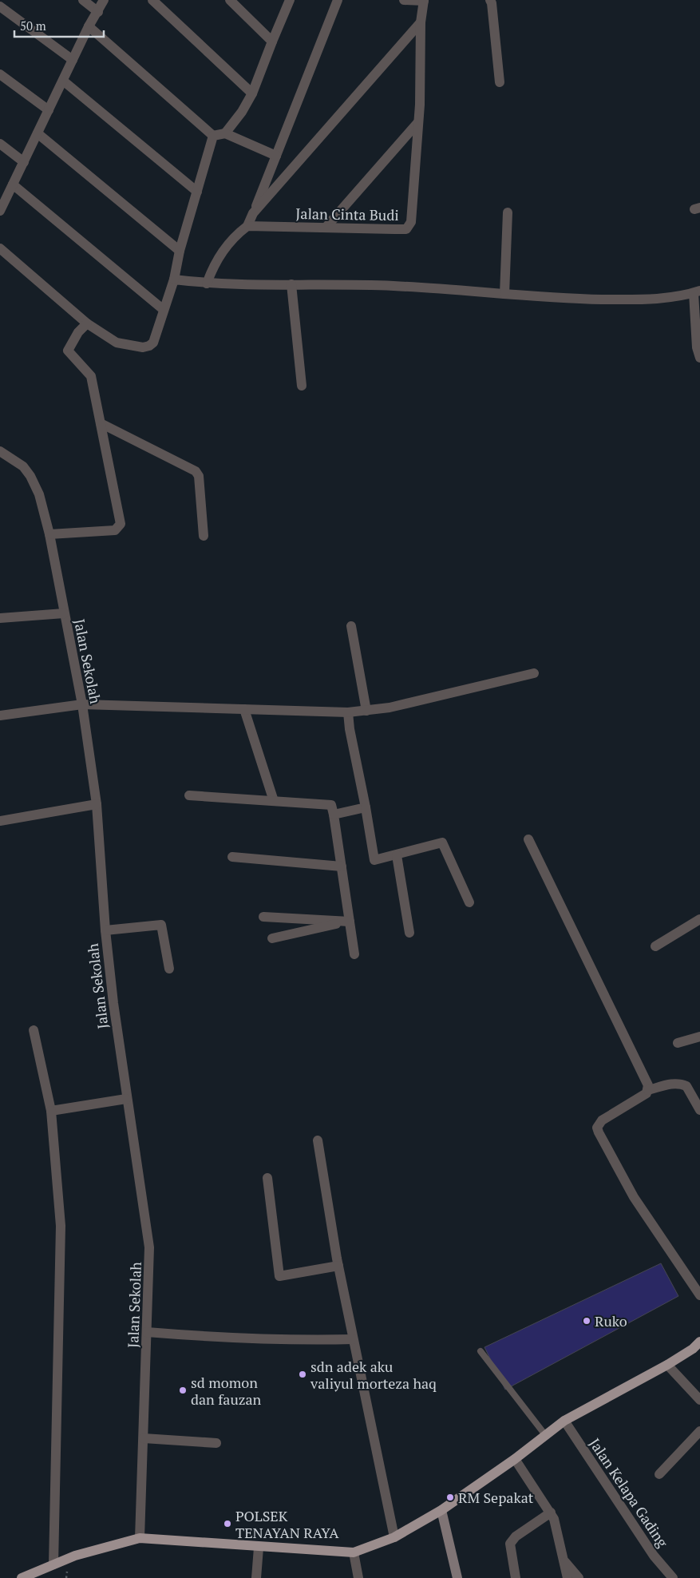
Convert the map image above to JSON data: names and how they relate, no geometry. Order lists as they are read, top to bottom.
{
  "streets": {
    "street": ["Jalan Cinta Budi", "Jalan Sekolah", "Jalan Kelapa Gading"]
  },
  "places": [
    "Ruko",
    "sdn adek aku valiyul morteza haq",
    "sd momon dan fauzan",
    "RM Sepakat",
    "POLSEK TENAYAN RAYA"
  ],
  "scale_bar": "50 m"
}
